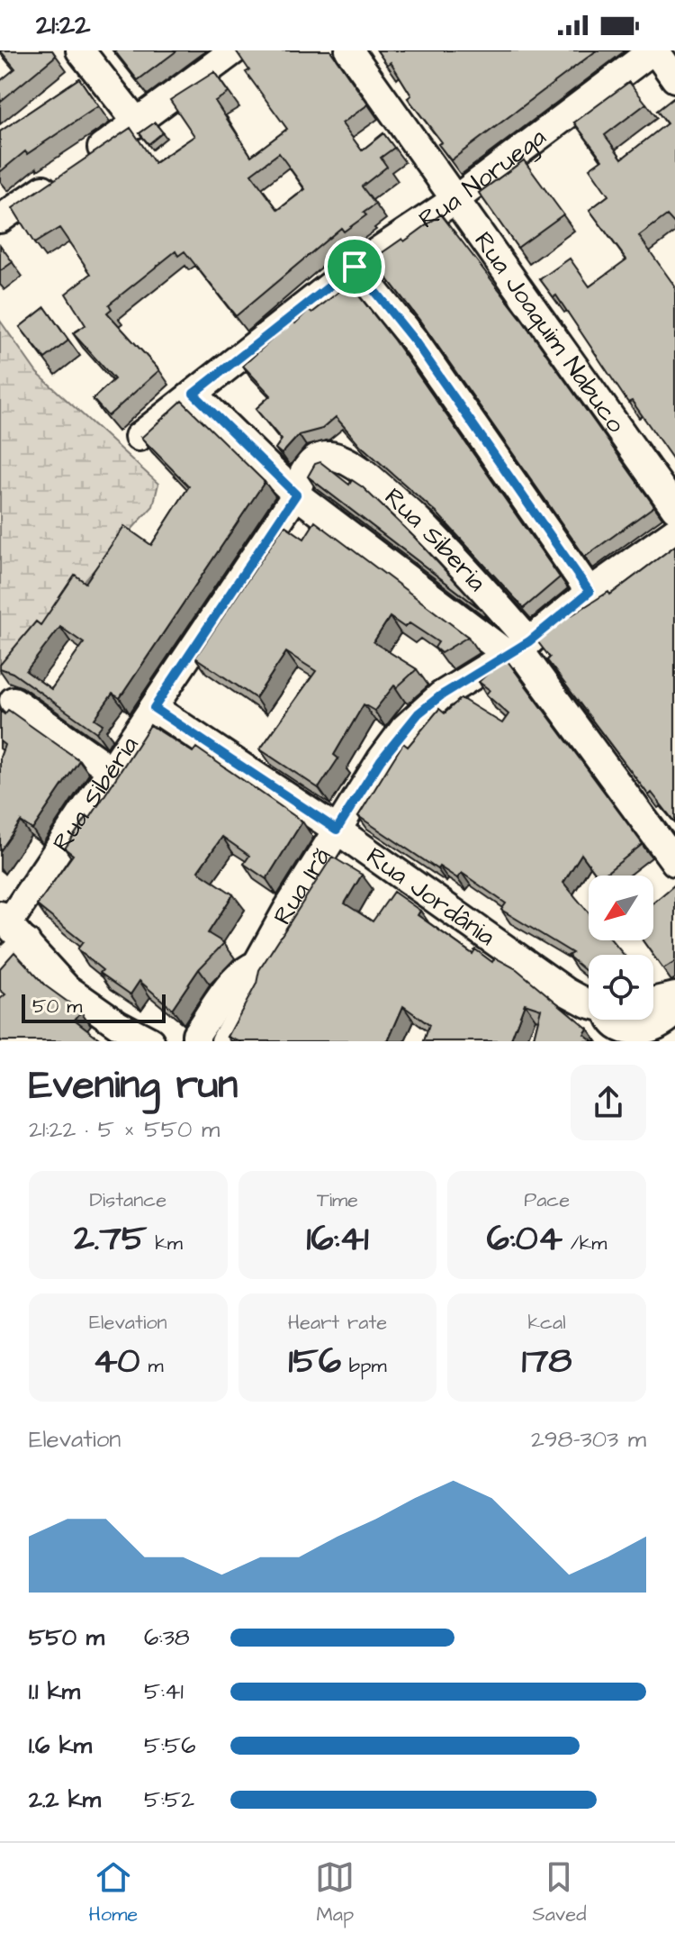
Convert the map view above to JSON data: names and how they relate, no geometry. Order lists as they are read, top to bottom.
{
  "streets": {
    "street": [
      "Rua Noruega",
      "Rua Joaquim Nabuco",
      "Rua Siberia",
      "Rua Sibéria",
      "Rua Irã",
      "Rua Jordânia"
    ]
  },
  "crossings": [
    ["Rua Noruega", "Rua Joaquim Nabuco"],
    ["Rua Siberia", "Rua Sibéria"],
    ["Rua Siberia", "Rua Irã"],
    ["Rua Sibéria", "Rua Jordânia"],
    ["Rua Irã", "Rua Jordânia"]
  ],
  "scale_bar": "50 m",
  "north": "bottom left",
  "page": {
    "status": "21:22",
    "scale": "50 m",
    "heading": ["Evening run", "21:22 · 5 × 550 m"],
    "stats": [
      ["Distance", "2.75 km"],
      ["Time", "16:41"],
      ["Pace", "6:04 /km"],
      ["Elevation", "40 m"],
      ["Heart rate", "156 bpm"],
      ["kcal", "178"]
    ],
    "chart": ["Elevation", "298–303 m"],
    "list": [
      {
        "name": "550 m",
        "note": "6:38"
      },
      {
        "name": "1.1 km",
        "note": "5:41"
      },
      {
        "name": "1.6 km",
        "note": "5:56"
      },
      {
        "name": "2.2 km",
        "note": "5:52"
      }
    ],
    "tabs": ["Home", "Map", "Saved"]
  }
}
